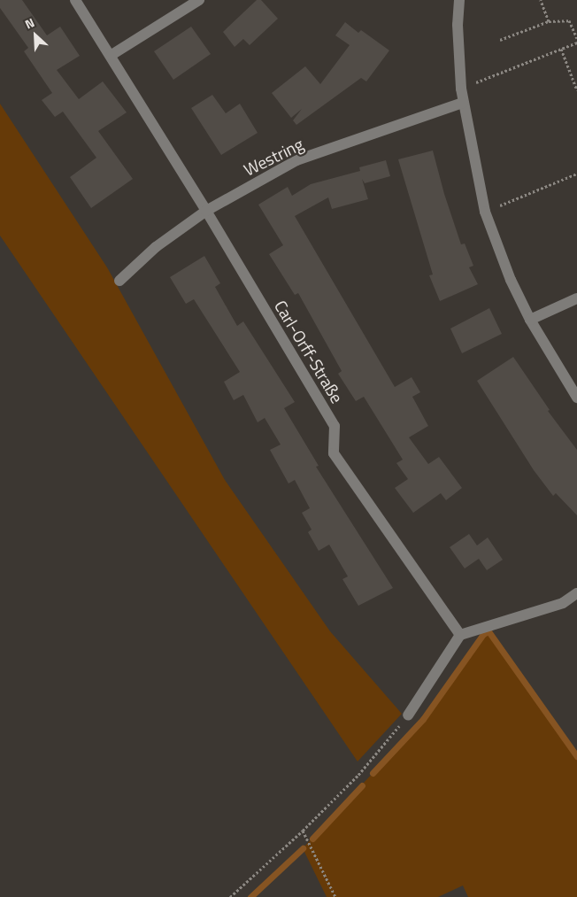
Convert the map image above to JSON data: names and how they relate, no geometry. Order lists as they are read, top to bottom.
{
  "streets": {
    "street": ["Westring", "Carl-Orff-Straße"]
  },
  "crossings": [
    ["Westring", "Carl-Orff-Straße"]
  ],
  "north": "top left"
}
